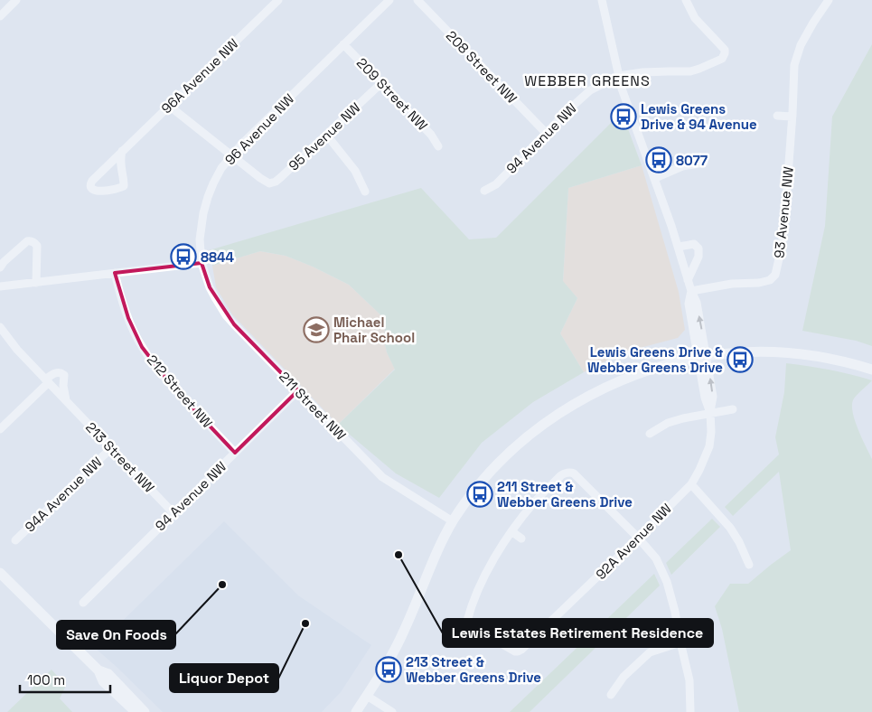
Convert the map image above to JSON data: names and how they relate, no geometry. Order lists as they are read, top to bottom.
{
  "streets": {
    "street": [
      "208 Street NW",
      "96A Avenue NW",
      "209 Street NW",
      "96 Avenue NW",
      "95 Avenue NW",
      "94 Avenue NW",
      "93 Avenue NW",
      "212 Street NW",
      "211 Street NW",
      "213 Street NW",
      "94A Avenue NW",
      "92A Avenue NW"
    ]
  },
  "crossings": [
    ["208 Street NW", "94 Avenue NW"],
    ["209 Street NW", "96 Avenue NW"],
    ["209 Street NW", "95 Avenue NW"],
    ["96 Avenue NW", "95 Avenue NW"],
    ["96 Avenue NW", "211 Street NW"],
    ["94 Avenue NW", "212 Street NW"],
    ["94 Avenue NW", "211 Street NW"],
    ["94 Avenue NW", "213 Street NW"],
    ["94 Avenue NW", "92A Avenue NW"],
    ["93 Avenue NW", "92A Avenue NW"],
    ["213 Street NW", "94A Avenue NW"]
  ],
  "districts": ["WEBBER GREENS"],
  "places": {
    "bus stop": [
      "Lewis Greens Drive & 94 Avenue",
      "8077",
      "8844",
      "Lewis Greens Drive & Webber Greens Drive",
      "211 Street & Webber Greens Drive",
      "213 Street & Webber Greens Drive"
    ],
    "school or university": ["Michael Phair School"],
    "other": ["Lewis Estates Retirement Residence", "Save On Foods", "Liquor Depot"]
  },
  "scale_bar": "100 m"
}
